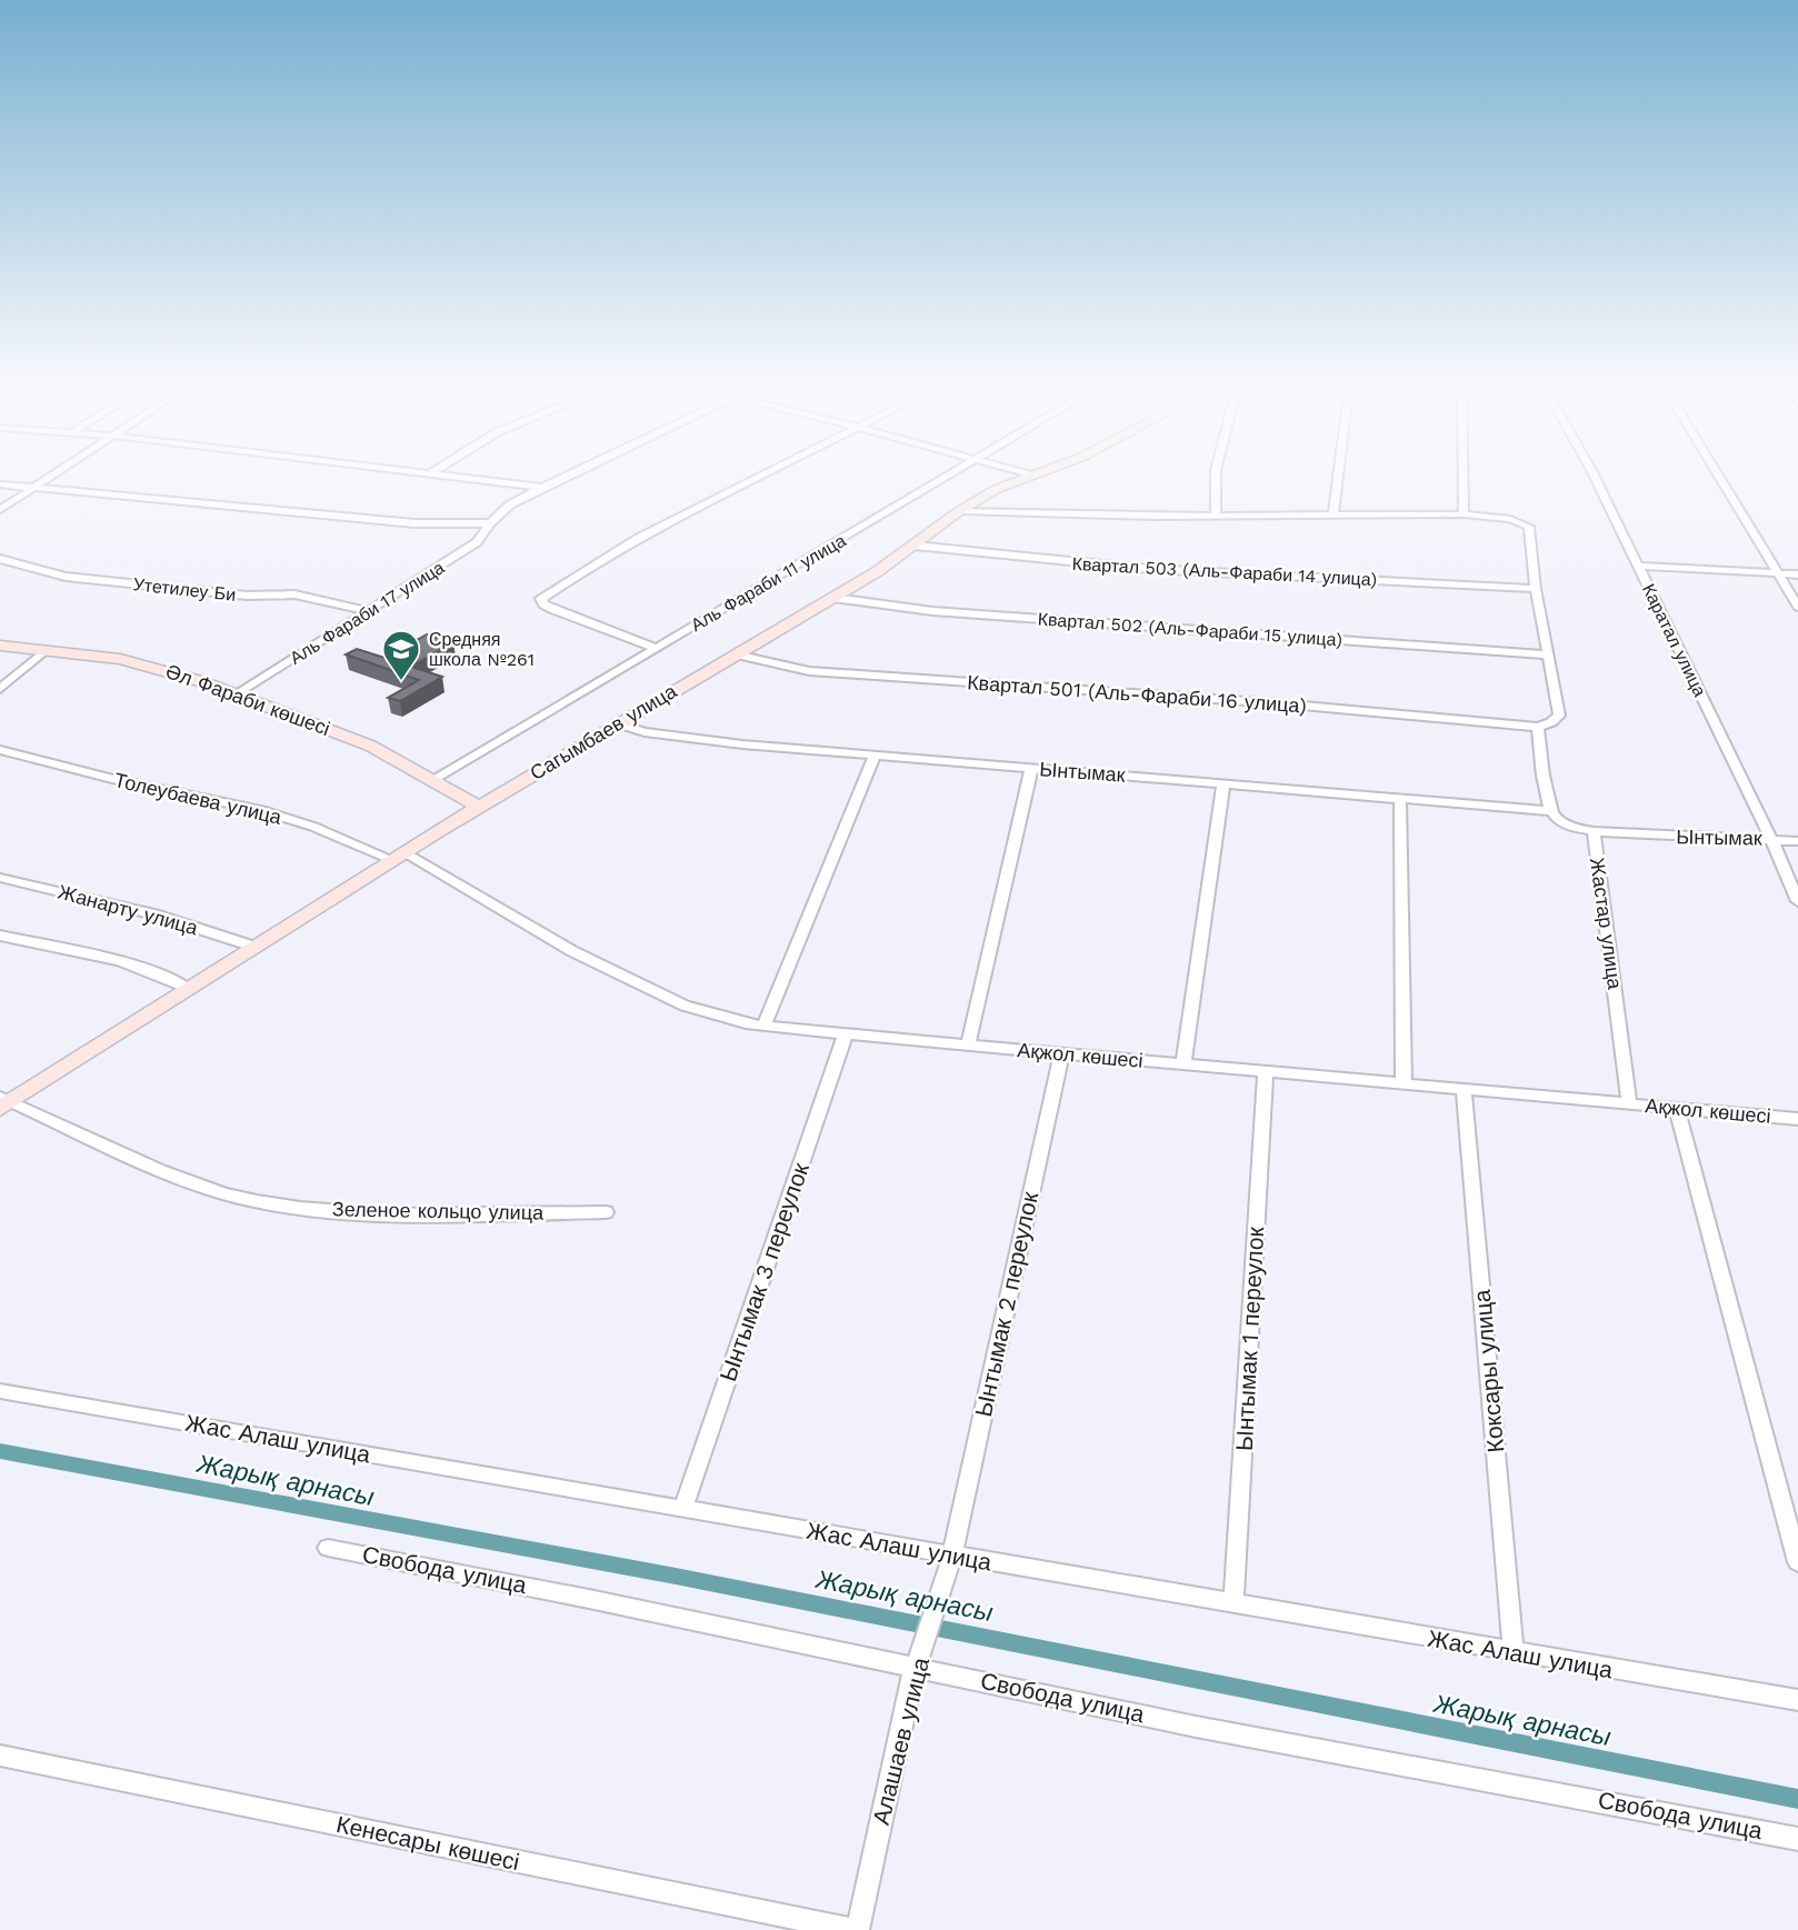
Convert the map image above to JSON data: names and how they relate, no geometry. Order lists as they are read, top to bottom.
{
  "streets": {
    "street": [
      "Квартал 503 (Аль-Фараби 14 улица)",
      "Аль Фараби 11 улица",
      "Утетилеу Би",
      "Аль Фараби 17 улица",
      "Квартал 502 (Аль-Фараби 15 улица)",
      "Каратал улица",
      "Квартал 501 (Аль-Фараби 16 улица)",
      "Әл Фараби көшесі",
      "Сагымбаев улица",
      "Ынтымак",
      "Толеубаева улица",
      "Жанарту улица",
      "Жастар улица",
      "Ақжол көшесі",
      "Зеленое кольцо улица",
      "Ынтымак 3 переулок",
      "Ынтымак 2 переулок",
      "Ынтымак 1 переулок",
      "Коксары улица",
      "Жас Алаш улица",
      "Свобода улица",
      "Алашаев улица",
      "Кенесары көшесі"
    ]
  },
  "crossings": [
    ["Квартал 503 (Аль-Фараби 14 улица)", "Сагымбаев улица"],
    ["Аль Фараби 11 улица", "Әл Фараби көшесі"],
    ["Утетилеу Би", "Аль Фараби 17 улица"],
    ["Аль Фараби 17 улица", "Әл Фараби көшесі"],
    ["Квартал 502 (Аль-Фараби 15 улица)", "Сагымбаев улица"],
    ["Каратал улица", "Ынтымак"],
    ["Квартал 501 (Аль-Фараби 16 улица)", "Сагымбаев улица"],
    ["Әл Фараби көшесі", "Сагымбаев улица"],
    ["Сагымбаев улица", "Ынтымак"],
    ["Сагымбаев улица", "Толеубаева улица"],
    ["Сагымбаев улица", "Жанарту улица"],
    ["Сагымбаев улица", "Ақжол көшесі"],
    ["Сагымбаев улица", "Зеленое кольцо улица"],
    ["Ынтымак", "Жастар улица"],
    ["Толеубаева улица", "Ақжол көшесі"],
    ["Жастар улица", "Ақжол көшесі"],
    ["Ақжол көшесі", "Ынтымак 3 переулок"],
    ["Ақжол көшесі", "Ынтымак 2 переулок"],
    ["Ақжол көшесі", "Ынтымак 1 переулок"],
    ["Ақжол көшесі", "Коксары улица"],
    ["Ынтымак 3 переулок", "Жас Алаш улица"],
    ["Ынтымак 2 переулок", "Жас Алаш улица"],
    ["Ынтымак 2 переулок", "Алашаев улица"],
    ["Ынтымак 1 переулок", "Жас Алаш улица"],
    ["Коксары улица", "Жас Алаш улица"],
    ["Жас Алаш улица", "Алашаев улица"],
    ["Свобода улица", "Алашаев улица"],
    ["Алашаев улица", "Кенесары көшесі"]
  ],
  "water": ["Жарық арнасы"],
  "places": {
    "school or university": ["Средняя школа №261"]
  }
}
